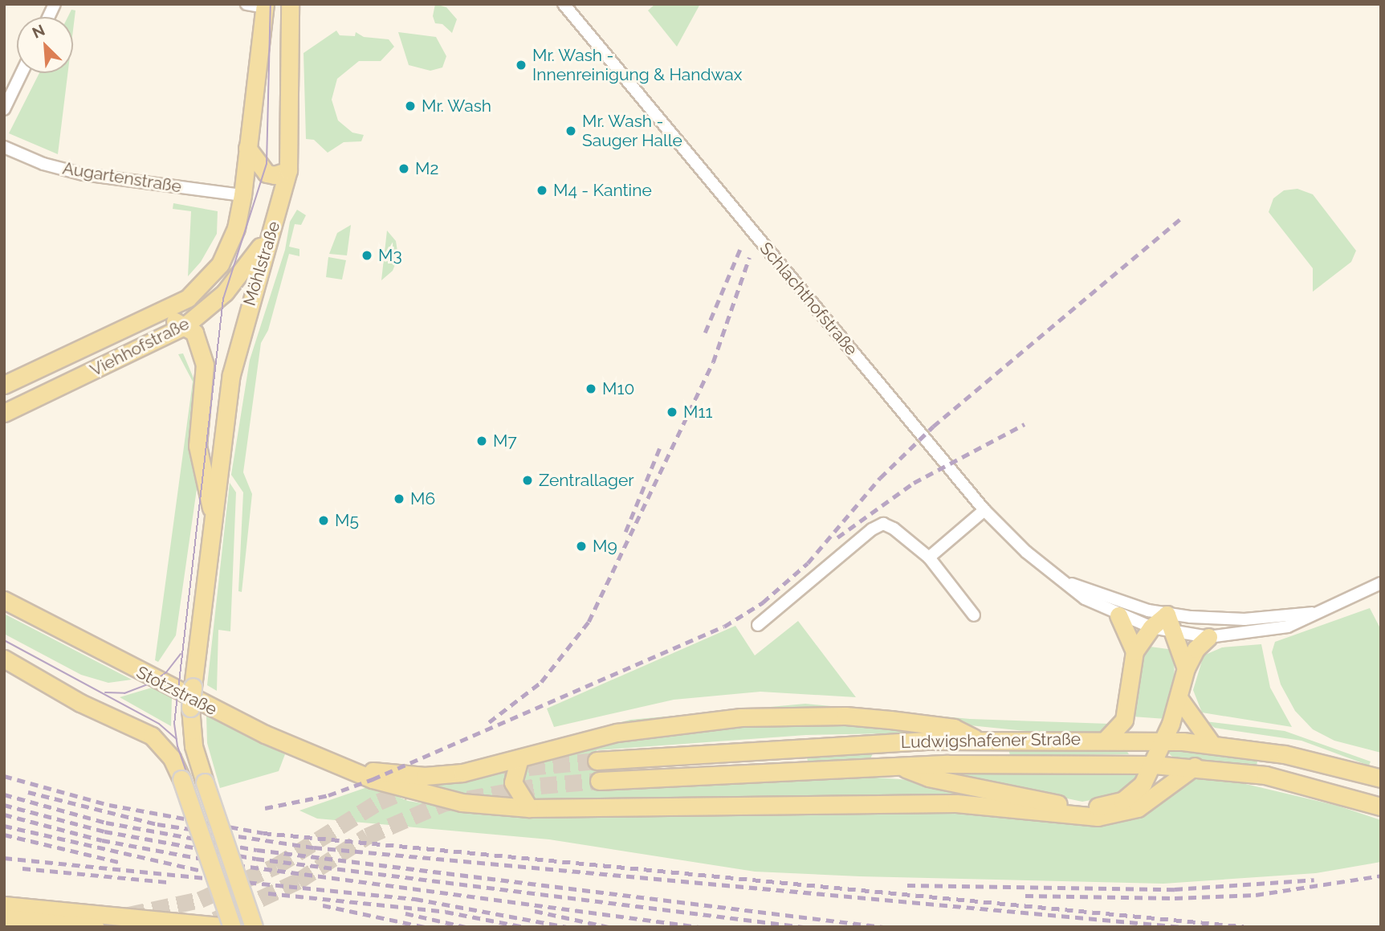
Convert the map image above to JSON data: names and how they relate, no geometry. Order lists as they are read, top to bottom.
{
  "streets": {
    "main road": [
      "Möhlstraße",
      "Viehhofstraße",
      "Stotzstraße",
      "Ludwigshafener Straße"
    ],
    "street": ["Augartenstraße", "Schlachthofstraße"]
  },
  "crossings": [
    ["Augartenstraße", "Viehhofstraße"],
    ["Möhlstraße", "Viehhofstraße"]
  ],
  "places": [
    "Mr. Wash - Innenreinigung & Handwax",
    "Mr. Wash",
    "Mr. Wash - Sauger Halle",
    "M2",
    "M4 - Kantine",
    "M3",
    "M10",
    "M11",
    "M7",
    "Zentrallager",
    "M6",
    "M5",
    "M9"
  ],
  "north": "top left"
}
